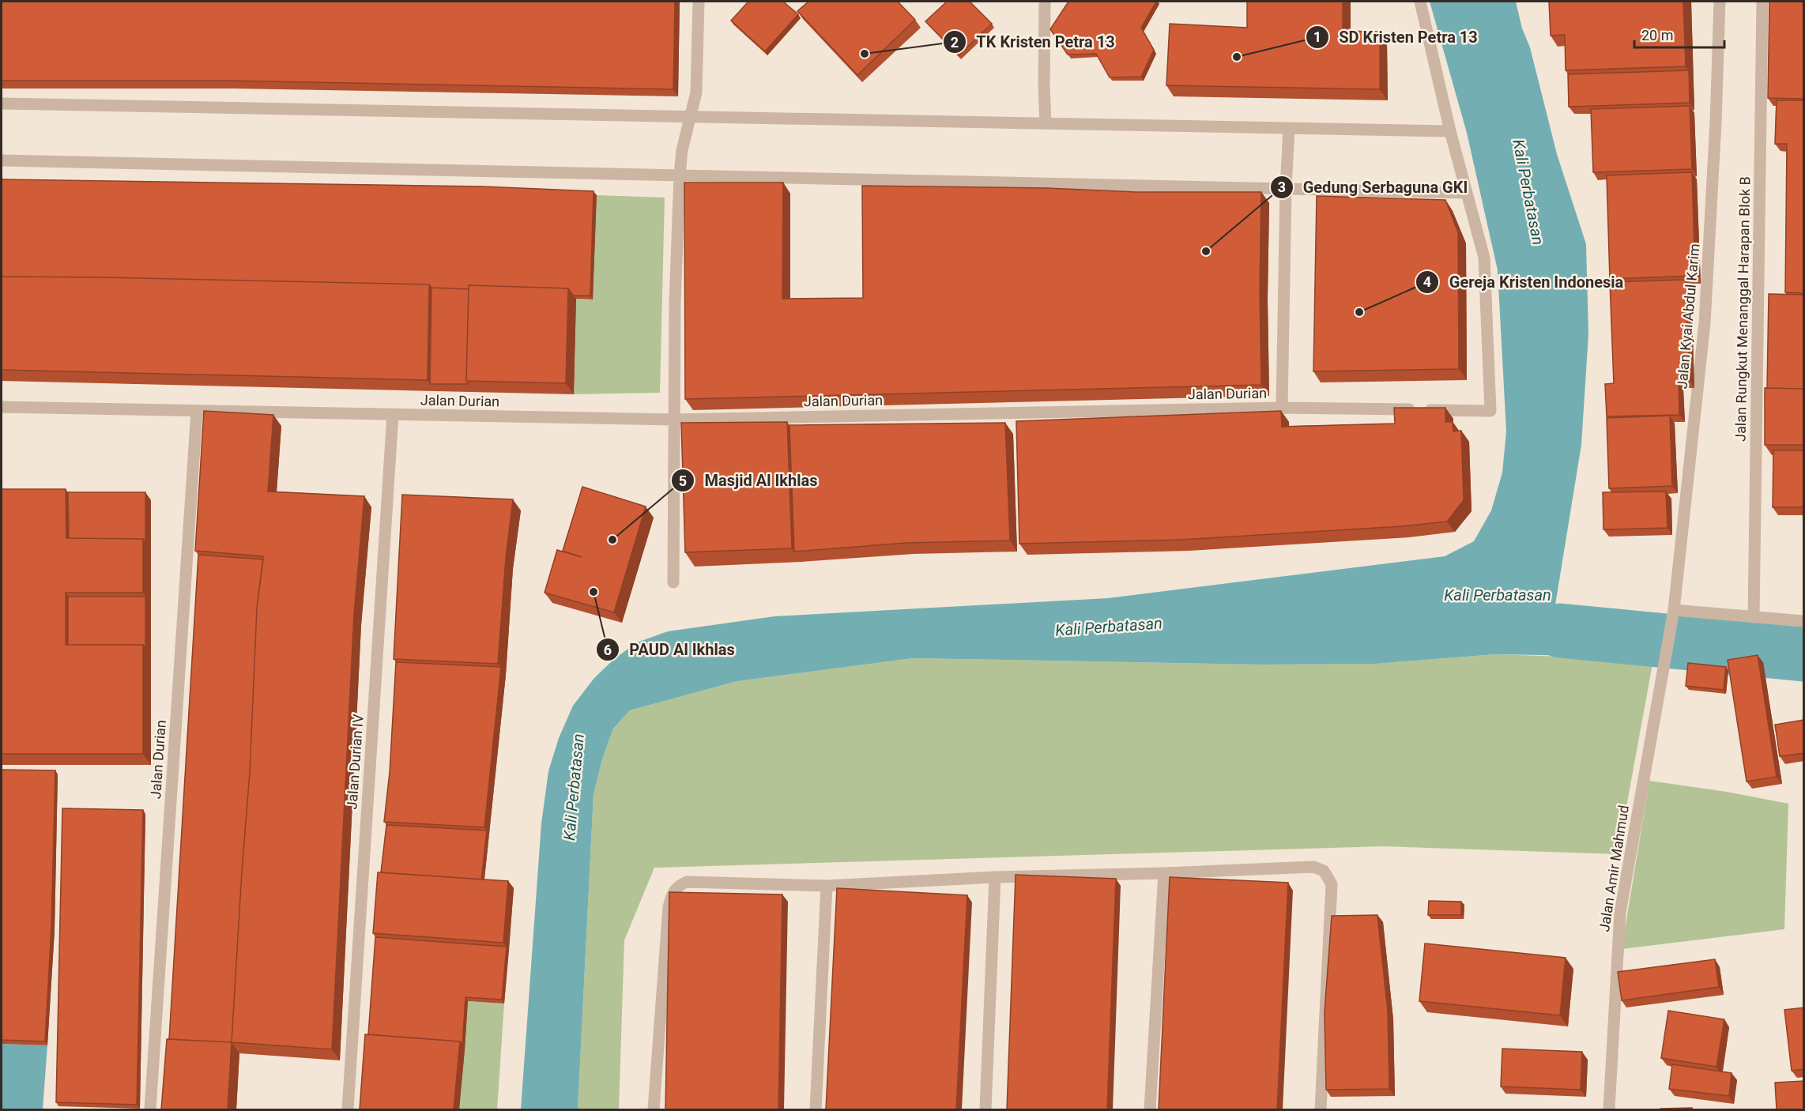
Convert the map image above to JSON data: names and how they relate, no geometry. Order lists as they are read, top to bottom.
{
  "streets": {
    "street": [
      "Jalan Rungkut Menanggal Harapan Blok B",
      "Jalan Kyai Abdul Karim",
      "Jalan Durian",
      "Jalan Durian IV",
      "Jalan Amir Mahmud"
    ]
  },
  "crossings": [
    ["Jalan Kyai Abdul Karim", "Jalan Amir Mahmud"],
    ["Jalan Durian", "Jalan Durian IV"]
  ],
  "water": ["Kali Perbatasan"],
  "places": [
    "TK Kristen Petra 13",
    "SD Kristen Petra 13",
    "Gedung Serbaguna GKI",
    "Gereja Kristen Indonesia",
    "Masjid Al Ikhlas",
    "PAUD Al Ikhlas"
  ],
  "scale_bar": "20 m"
}
